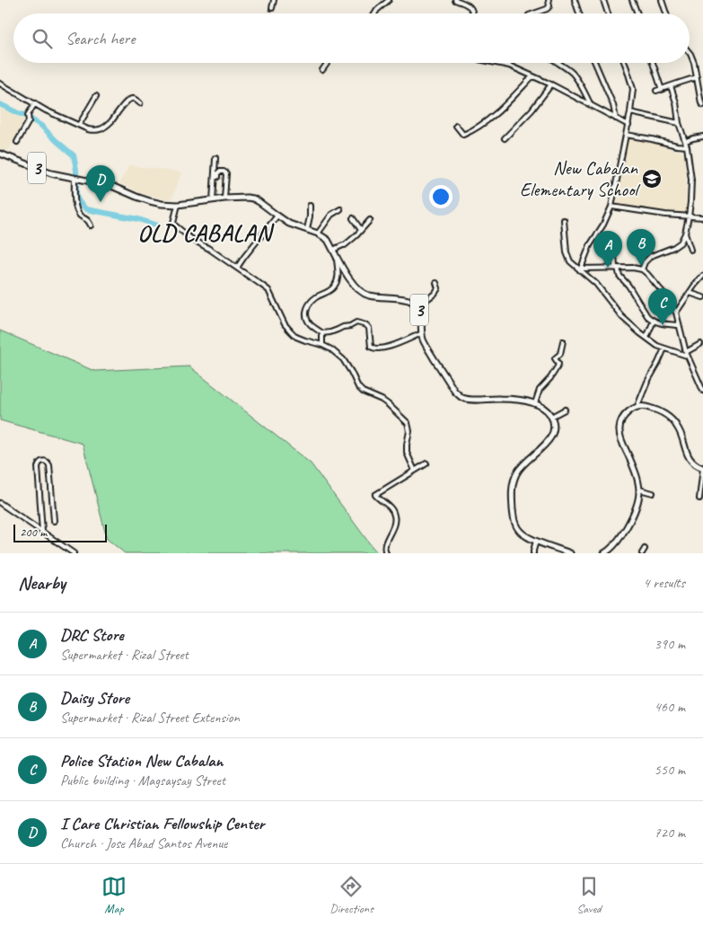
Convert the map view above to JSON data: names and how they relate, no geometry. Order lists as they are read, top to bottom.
{
  "streets": {
    "highway": ["3"]
  },
  "districts": ["OLD CABALAN"],
  "places": {
    "school or university": ["New Cabalan Elementary School"]
  },
  "scale_bar": "200 m",
  "page": {
    "search": "Search here",
    "pins": [
      "D",
      "B",
      "A",
      "C"
    ],
    "scale": "200 m",
    "heading": ["Nearby", "4 results"],
    "list": [
      {
        "mark": "A",
        "name": "DRC Store",
        "note": "Supermarket · Rizal Street",
        "value": "390 m"
      },
      {
        "mark": "B",
        "name": "Daisy Store",
        "note": "Supermarket · Rizal Street Extension",
        "value": "460 m"
      },
      {
        "mark": "C",
        "name": "Police Station New Cabalan",
        "note": "Public building · Magsaysay Street",
        "value": "550 m"
      },
      {
        "mark": "D",
        "name": "I Care Christian Fellowship Center",
        "note": "Church · Jose Abad Santos Avenue",
        "value": "720 m"
      }
    ],
    "nav": ["Map", "Directions", "Saved"]
  }
}
